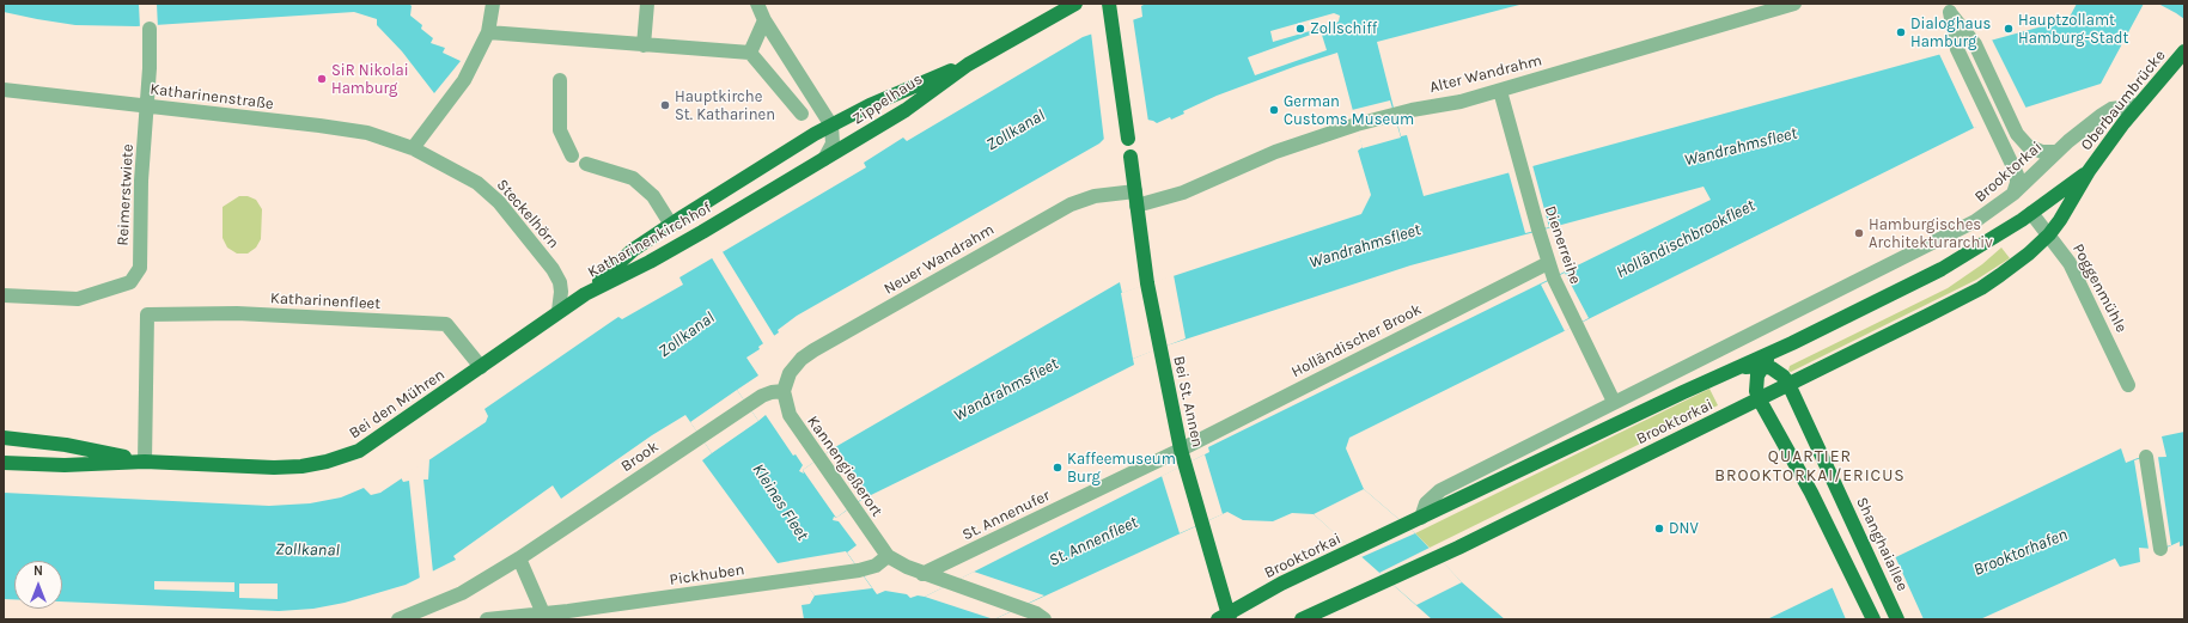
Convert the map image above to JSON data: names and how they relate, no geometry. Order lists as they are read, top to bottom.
{
  "streets": {
    "main road": [
      "Zippelhaus",
      "Oberbaumbrücke",
      "Brooktorkai",
      "Katharinenkirchhof",
      "Bei St. Annen",
      "Bei den Mühren",
      "Shanghaiallee"
    ],
    "street": [
      "Alter Wandrahm",
      "Katharinenstraße",
      "Reimerstwiete",
      "Steckelhörn",
      "Dienerreihe",
      "Neuer Wandrahm",
      "Poggenmühle",
      "Katharinenfleet",
      "Holländischer Brook",
      "Brook",
      "Kannengießerort",
      "St. Annenufer",
      "Pickhuben"
    ]
  },
  "crossings": [
    ["Alter Wandrahm", "Dienerreihe"],
    ["Alter Wandrahm", "Bei St. Annen"],
    ["Katharinenstraße", "Reimerstwiete"],
    ["Katharinenstraße", "Steckelhörn"],
    ["Zippelhaus", "Katharinenkirchhof"],
    ["Oberbaumbrücke", "Brooktorkai"],
    ["Oberbaumbrücke", "Poggenmühle"],
    ["Brooktorkai", "Dienerreihe"],
    ["Brooktorkai", "Poggenmühle"],
    ["Brooktorkai", "Bei St. Annen"],
    ["Brooktorkai", "Shanghaiallee"],
    ["Steckelhörn", "Bei den Mühren"],
    ["Katharinenkirchhof", "Bei den Mühren"],
    ["Dienerreihe", "Holländischer Brook"],
    ["Neuer Wandrahm", "Bei St. Annen"],
    ["Neuer Wandrahm", "Brook"],
    ["Neuer Wandrahm", "Kannengießerort"],
    ["Katharinenfleet", "Bei den Mühren"],
    ["Holländischer Brook", "Bei St. Annen"],
    ["Holländischer Brook", "St. Annenufer"],
    ["Bei St. Annen", "St. Annenufer"],
    ["Brook", "Kannengießerort"],
    ["Kannengießerort", "Pickhuben"]
  ],
  "districts": ["QUARTIER BROOKTORKAI/ERICUS"],
  "water": [
    "Zollkanal",
    "Wandrahmsfleet",
    "Holländischbrookfleet",
    "Kleines Fleet",
    "St. Annenfleet",
    "Brooktorhafen"
  ],
  "places": [
    "Zollschiff",
    "Hauptzollamt Hamburg-Stadt",
    "Dialoghaus Hamburg",
    "SiR Nikolai Hamburg",
    "Hauptkirche St. Katharinen",
    "German Customs Museum",
    "Hamburgisches Architekturarchiv",
    "Kaffeemuseum Burg",
    "DNV"
  ],
  "north": "top"
}
